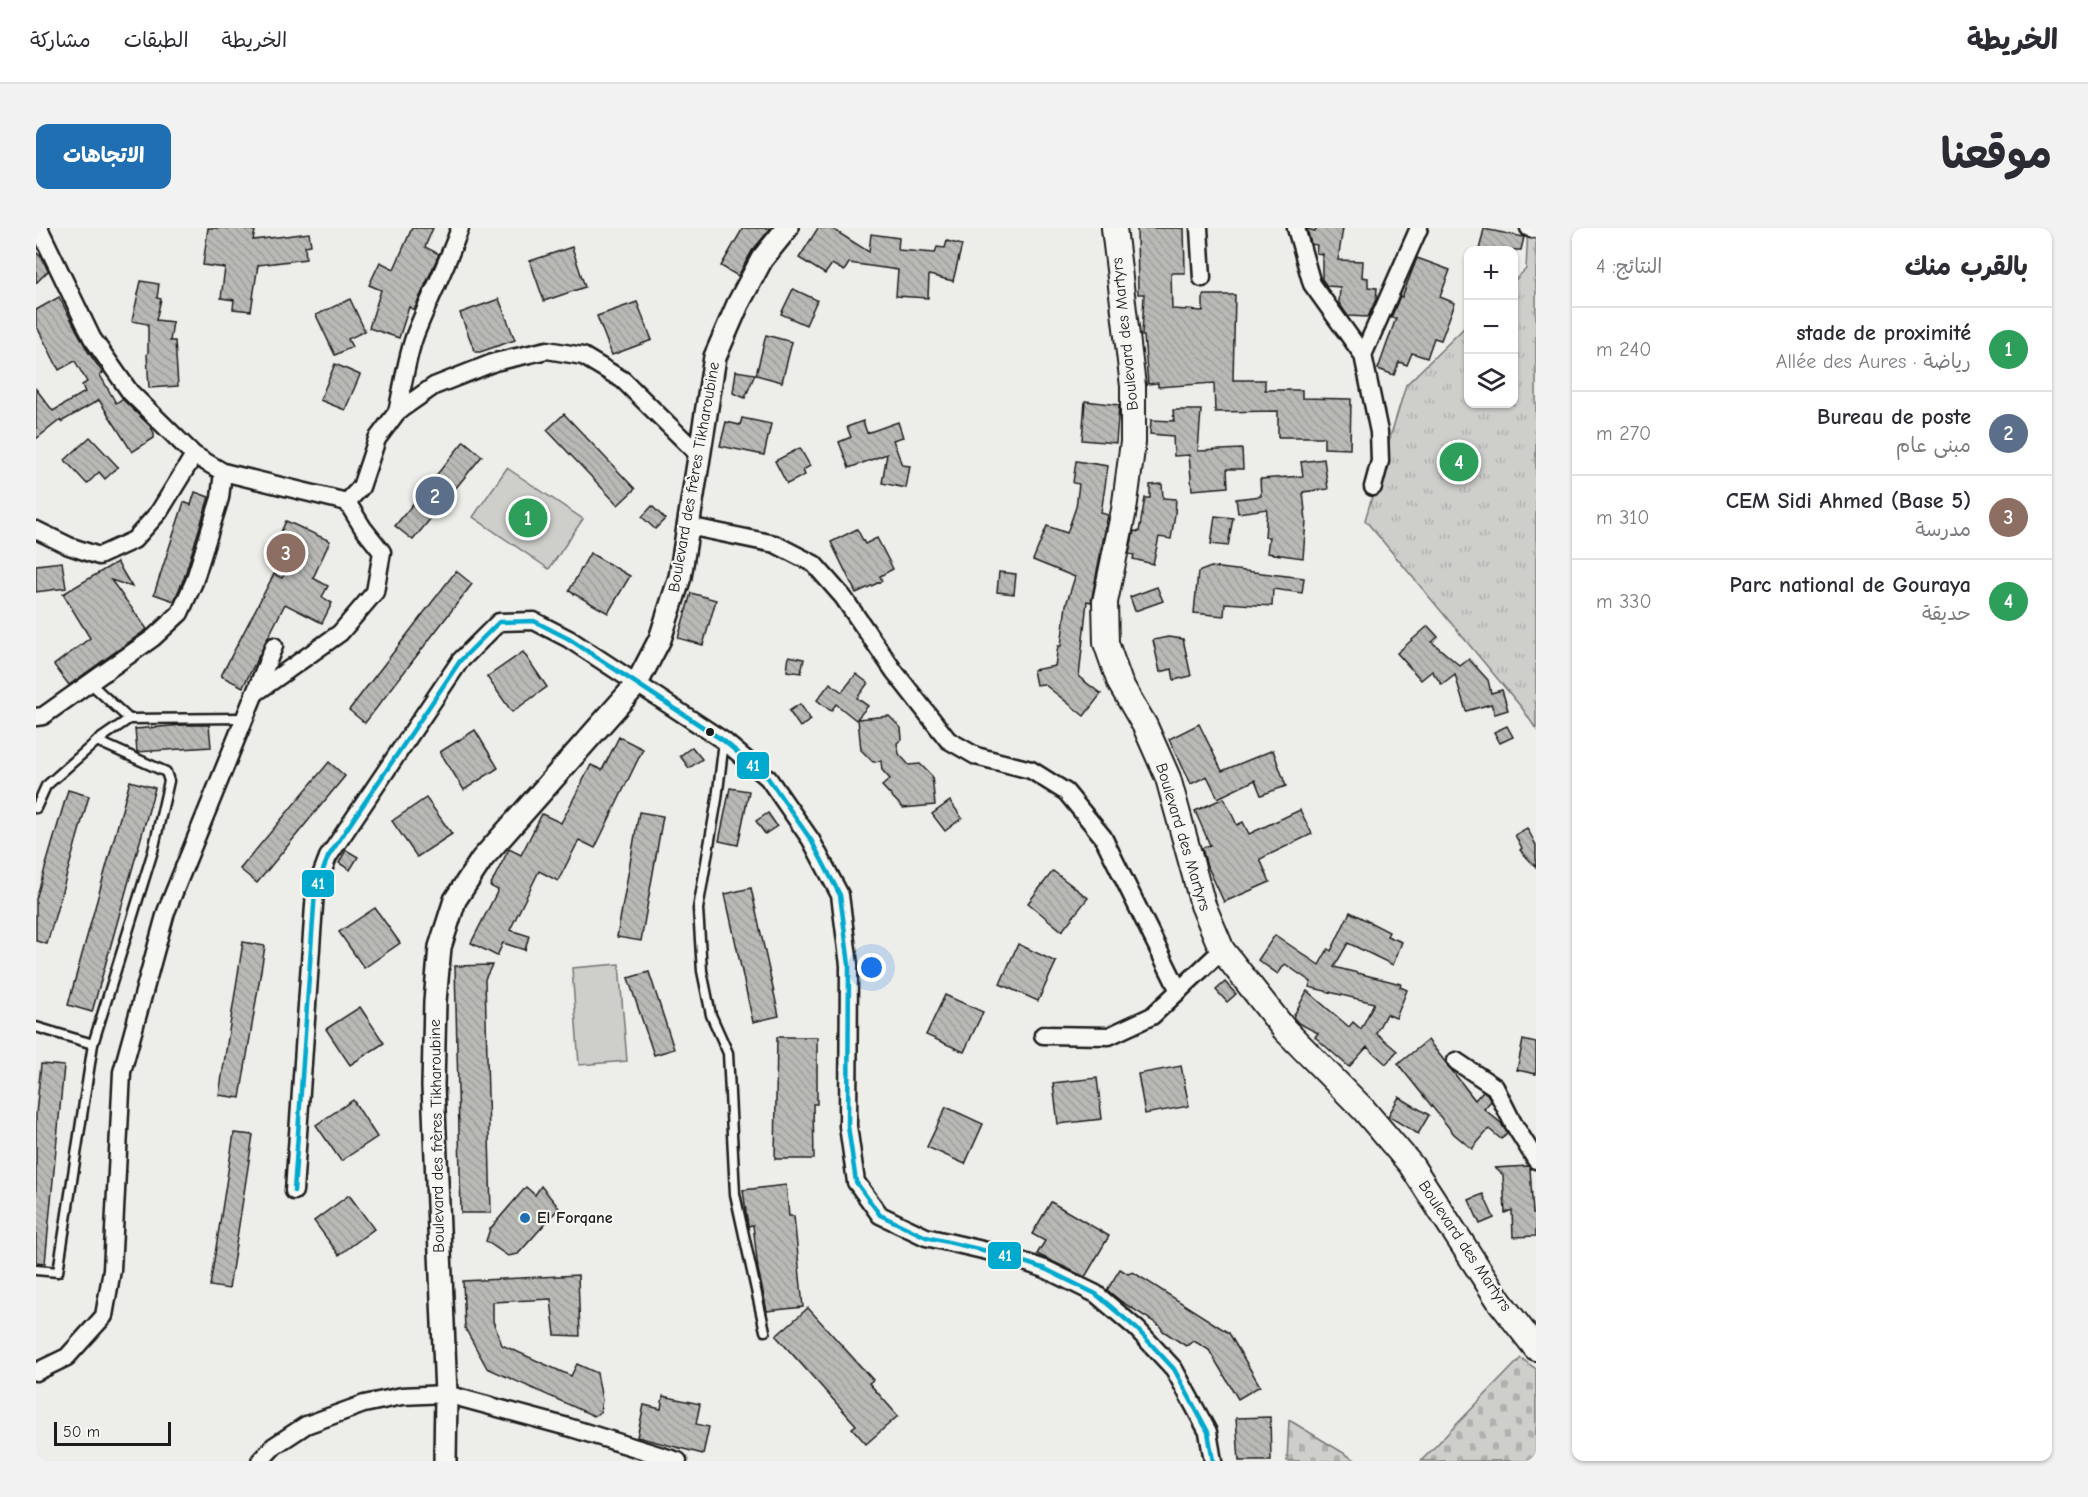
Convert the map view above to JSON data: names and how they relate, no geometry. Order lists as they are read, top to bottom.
{
  "streets": {
    "main road": ["Boulevard des Martyrs"],
    "street": ["Boulevard des frères Tikharoubine"]
  },
  "places": ["El Forqane"],
  "lines": ["transit line 41"],
  "scale_bar": "50 m",
  "page": {
    "header": "الخريطة",
    "nav": ["الخريطة", "الطبقات", "مشاركة"],
    "title": "موقعنا",
    "buttons": "الاتجاهات",
    "heading": ["بالقرب منك", "النتائج: 4"],
    "map_buttons": ["+", "−"],
    "list": [
      {
        "mark": "1",
        "name": "stade de proximité",
        "note": "رياضة · Allée des Aures",
        "value": "240 m"
      },
      {
        "mark": "2",
        "name": "Bureau de poste",
        "note": "مبنى عام",
        "value": "270 m"
      },
      {
        "mark": "3",
        "name": "CEM Sidi Ahmed (Base 5)",
        "note": "مدرسة",
        "value": "310 m"
      },
      {
        "mark": "4",
        "name": "Parc national de Gouraya",
        "note": "حديقة",
        "value": "330 m"
      }
    ],
    "pins": [
      "4",
      "2",
      "1",
      "3"
    ],
    "scale": "50 m"
  }
}
